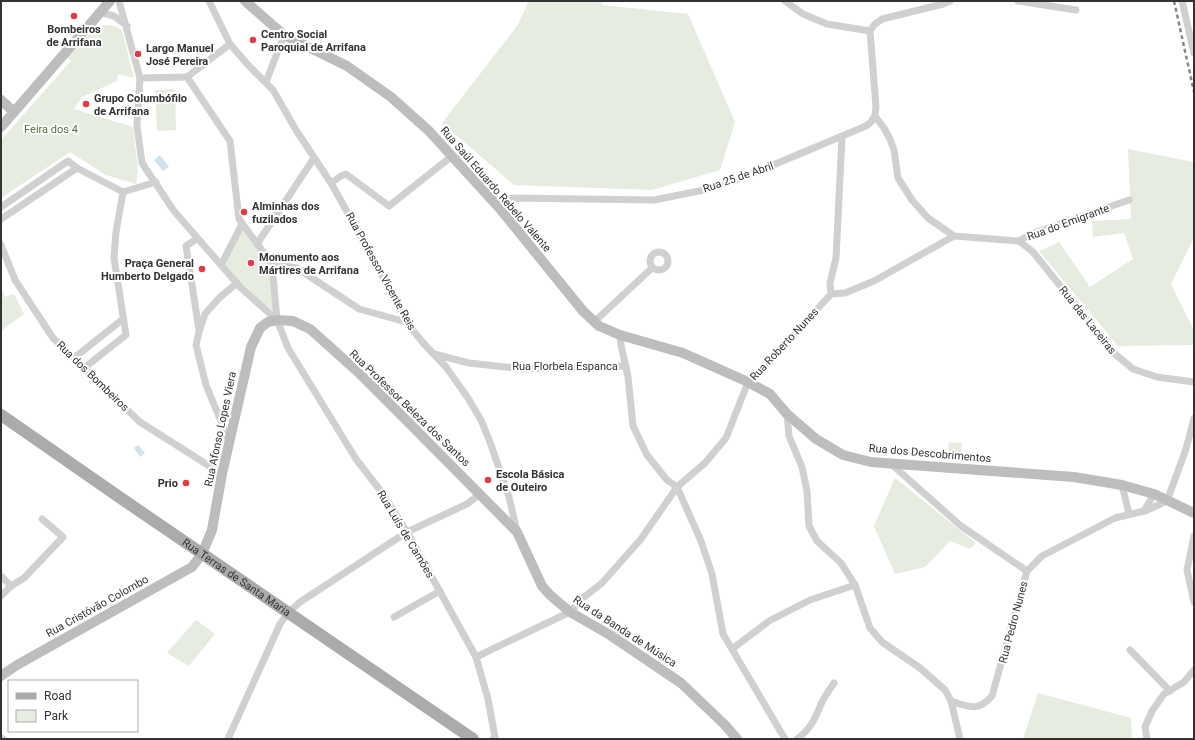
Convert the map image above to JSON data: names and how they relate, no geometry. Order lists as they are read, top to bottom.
{
  "streets": {
    "main road": ["Rua Terras de Santa Maria"],
    "street": [
      "Rua 25 de Abril",
      "Rua Saúl Eduardo Rebelo Valente",
      "Rua do Emigrante",
      "Rua Professor Vicente Reis",
      "Rua das Laceiras",
      "Rua Roberto Nunes",
      "Rua Florbela Espanca",
      "Rua dos Bombeiros",
      "Rua Professor Beleza dos Santos",
      "Rua Afonso Lopes Viera",
      "Rua dos Descobrimentos",
      "Rua Luís de Camões",
      "Rua Cristóvão Colombo",
      "Rua Pedro Nunes",
      "Rua da Banda de Música"
    ]
  },
  "crossings": [
    ["Rua 25 de Abril", "Rua Saúl Eduardo Rebelo Valente"],
    ["Rua Saúl Eduardo Rebelo Valente", "Rua dos Descobrimentos"],
    ["Rua do Emigrante", "Rua das Laceiras"],
    ["Rua Professor Vicente Reis", "Rua Florbela Espanca"],
    ["Rua Professor Vicente Reis", "Rua Professor Beleza dos Santos"],
    ["Rua Professor Vicente Reis", "Rua da Banda de Música"],
    ["Rua Roberto Nunes", "Rua dos Descobrimentos"],
    ["Rua Roberto Nunes", "Rua da Banda de Música"],
    ["Rua dos Bombeiros", "Rua Afonso Lopes Viera"],
    ["Rua Professor Beleza dos Santos", "Rua Afonso Lopes Viera"],
    ["Rua Professor Beleza dos Santos", "Rua Luís de Camões"],
    ["Rua Professor Beleza dos Santos", "Rua da Banda de Música"],
    ["Rua Afonso Lopes Viera", "Rua Luís de Camões"],
    ["Rua Afonso Lopes Viera", "Rua Terras de Santa Maria"],
    ["Rua Afonso Lopes Viera", "Rua Cristóvão Colombo"],
    ["Rua dos Descobrimentos", "Rua Pedro Nunes"],
    ["Rua Terras de Santa Maria", "Rua Cristóvão Colombo"]
  ],
  "parks": ["Feira dos 4"],
  "places": [
    "Bombeiros de Arrifana",
    "Centro Social Paroquial de Arrifana",
    "Largo Manuel José Pereira",
    "Grupo Columbófilo de Arrifana",
    "Alminhas dos fuzilados",
    "Monumento aos Mártires de Arrifana",
    "Praça General Humberto Delgado",
    "Escola Básica de Outeiro",
    "Prio"
  ],
  "legend": ["Road", "Park"]
}
